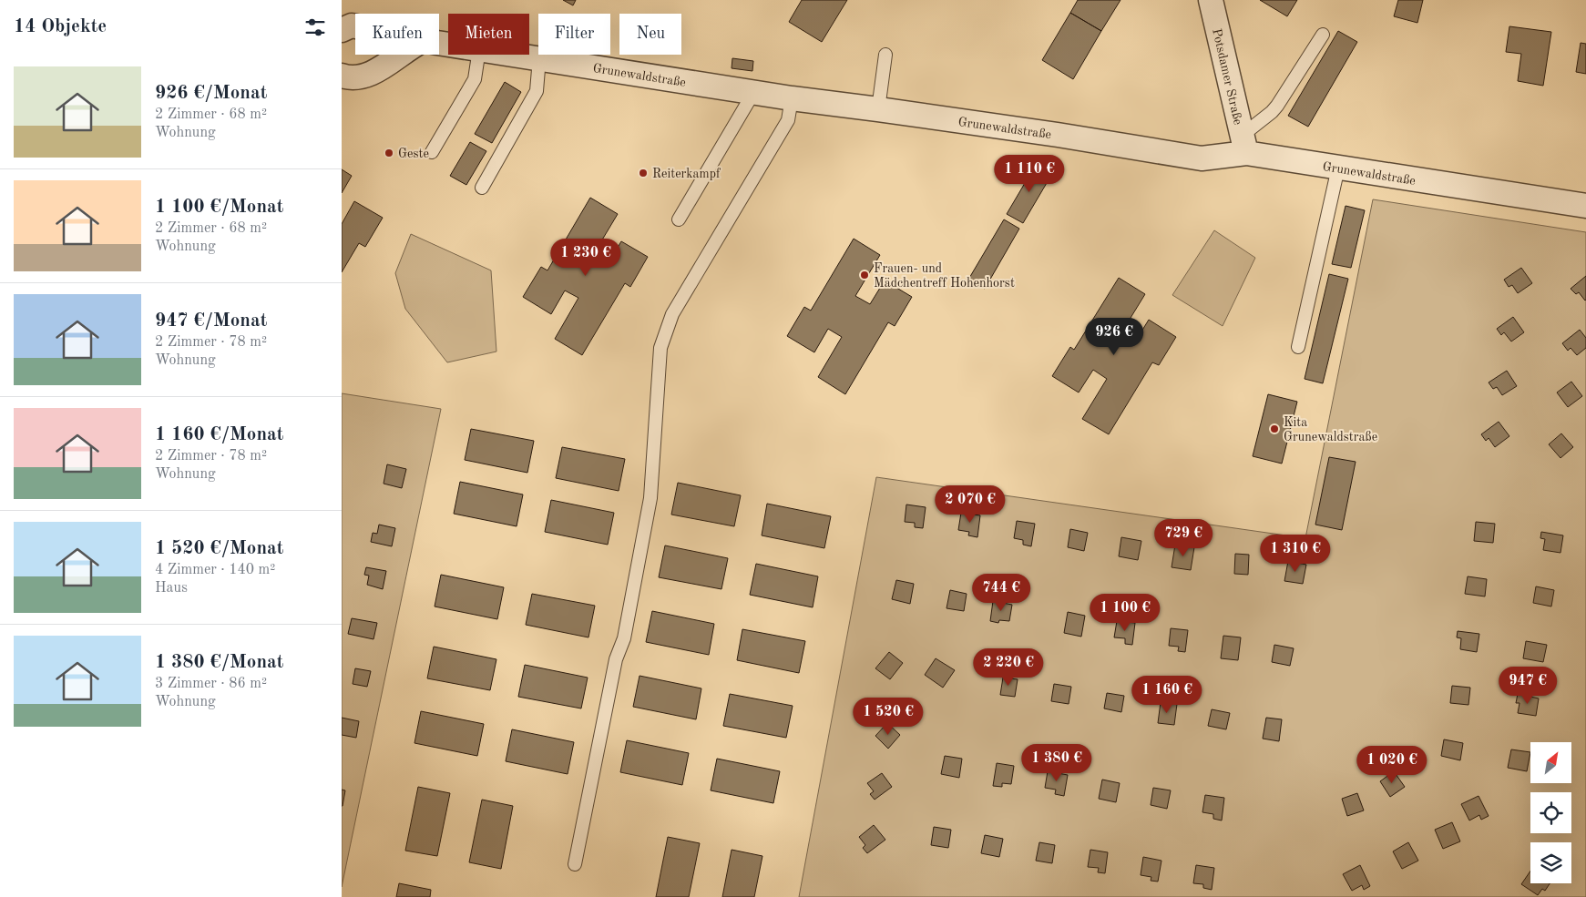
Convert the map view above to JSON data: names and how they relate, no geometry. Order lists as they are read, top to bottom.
{
  "streets": {
    "street": ["Grunewaldstraße", "Potsdamer Straße"]
  },
  "crossings": [
    ["Grunewaldstraße", "Potsdamer Straße"]
  ],
  "places": [
    "Geste",
    "Reiterkampf",
    "Frauen- und Mädchentreff Hohenhorst",
    "Kita Grunewaldstraße"
  ],
  "north": "top right",
  "page": {
    "heading": "14 Objekte",
    "chip": [
      "Kaufen",
      "Mieten",
      "Filter",
      "Neu"
    ],
    "list": [
      {
        "name": "926 €/Monat",
        "note": "2 Zimmer · 68 m² · Wohnung"
      },
      {
        "name": "1 100 €/Monat",
        "note": "2 Zimmer · 68 m² · Wohnung"
      },
      {
        "name": "947 €/Monat",
        "note": "2 Zimmer · 78 m² · Wohnung"
      },
      {
        "name": "1 160 €/Monat",
        "note": "2 Zimmer · 78 m² · Wohnung"
      },
      {
        "name": "1 520 €/Monat",
        "note": "4 Zimmer · 140 m² · Haus"
      },
      {
        "name": "1 380 €/Monat",
        "note": "3 Zimmer · 86 m² · Wohnung"
      }
    ],
    "price": [
      "1 110 €",
      "1 230 €",
      "926 €",
      "2 070 €",
      "729 €",
      "1 310 €",
      "744 €",
      "1 100 €",
      "2 220 €",
      "947 €",
      "1 160 €",
      "1 520 €",
      "1 380 €",
      "1 020 €"
    ]
  }
}
